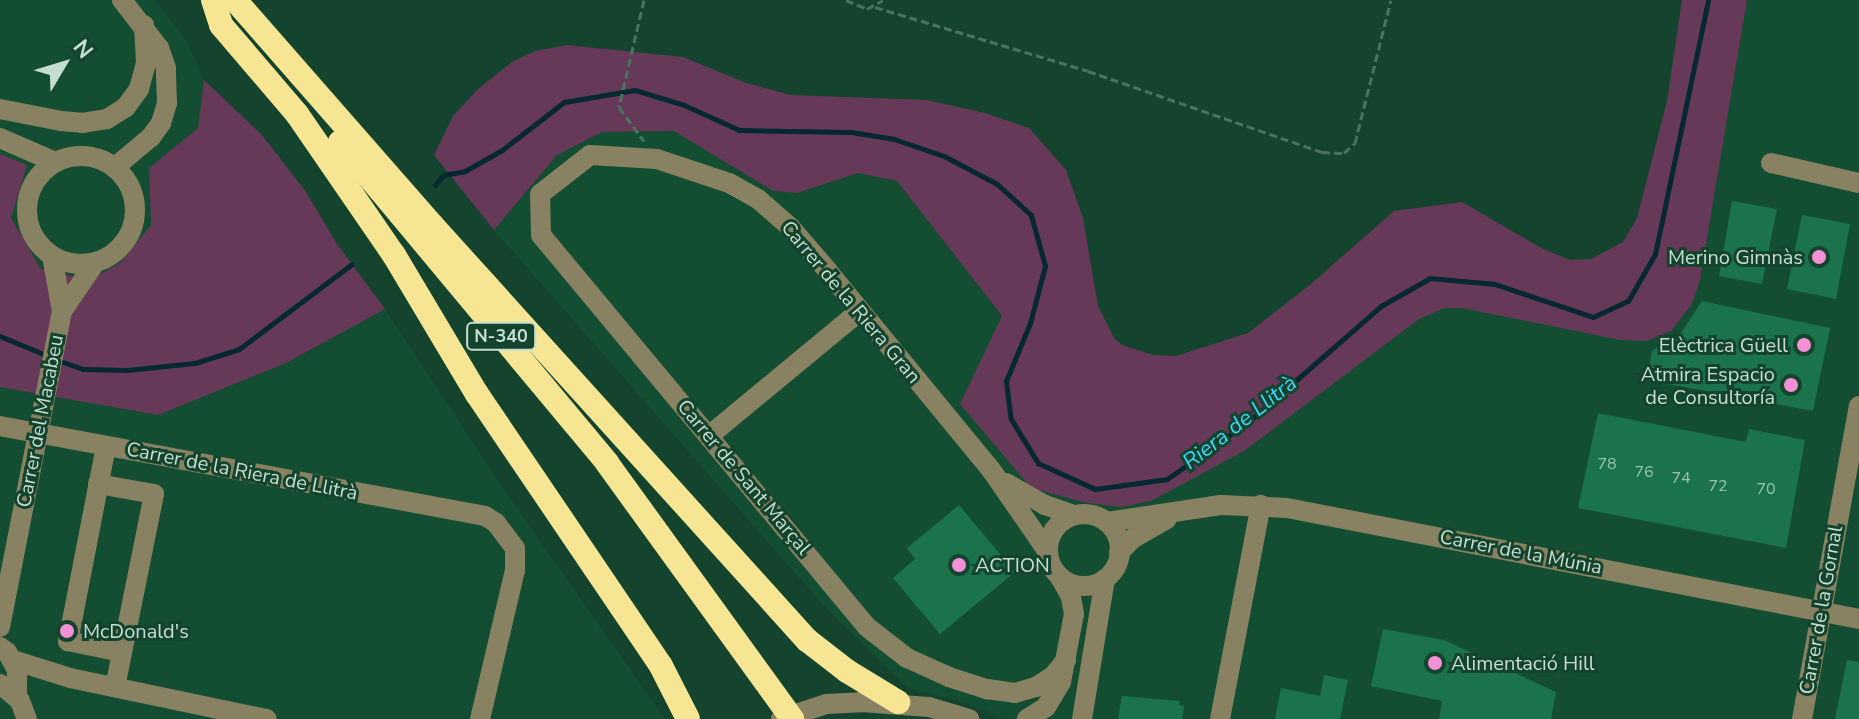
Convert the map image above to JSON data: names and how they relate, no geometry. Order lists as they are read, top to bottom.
{
  "streets": {
    "highway": ["N-340"],
    "street": [
      "Carrer de la Riera Gran",
      "Carrer del Macabeu",
      "Carrer de la Riera de Llitrà",
      "Carrer de Sant Marçal",
      "Carrer de la Múnia",
      "Carrer de la Gornal"
    ]
  },
  "crossings": [
    ["Carrer de la Riera Gran", "Carrer de Sant Marçal"],
    ["Carrer de la Riera Gran", "Carrer de la Múnia"],
    ["Carrer del Macabeu", "Carrer de la Riera de Llitrà"],
    ["Carrer de la Múnia", "Carrer de la Gornal"]
  ],
  "water": ["Riera de Llitrà"],
  "places": [
    "Merino Gimnàs",
    "Elèctrica Güell",
    "Atmira Espacio de Consultoría",
    "ACTION",
    "McDonald's",
    "Alimentació Hill"
  ],
  "house_numbers": [
    "78",
    "76",
    "74",
    "72",
    "70"
  ],
  "north": "top right"
}
